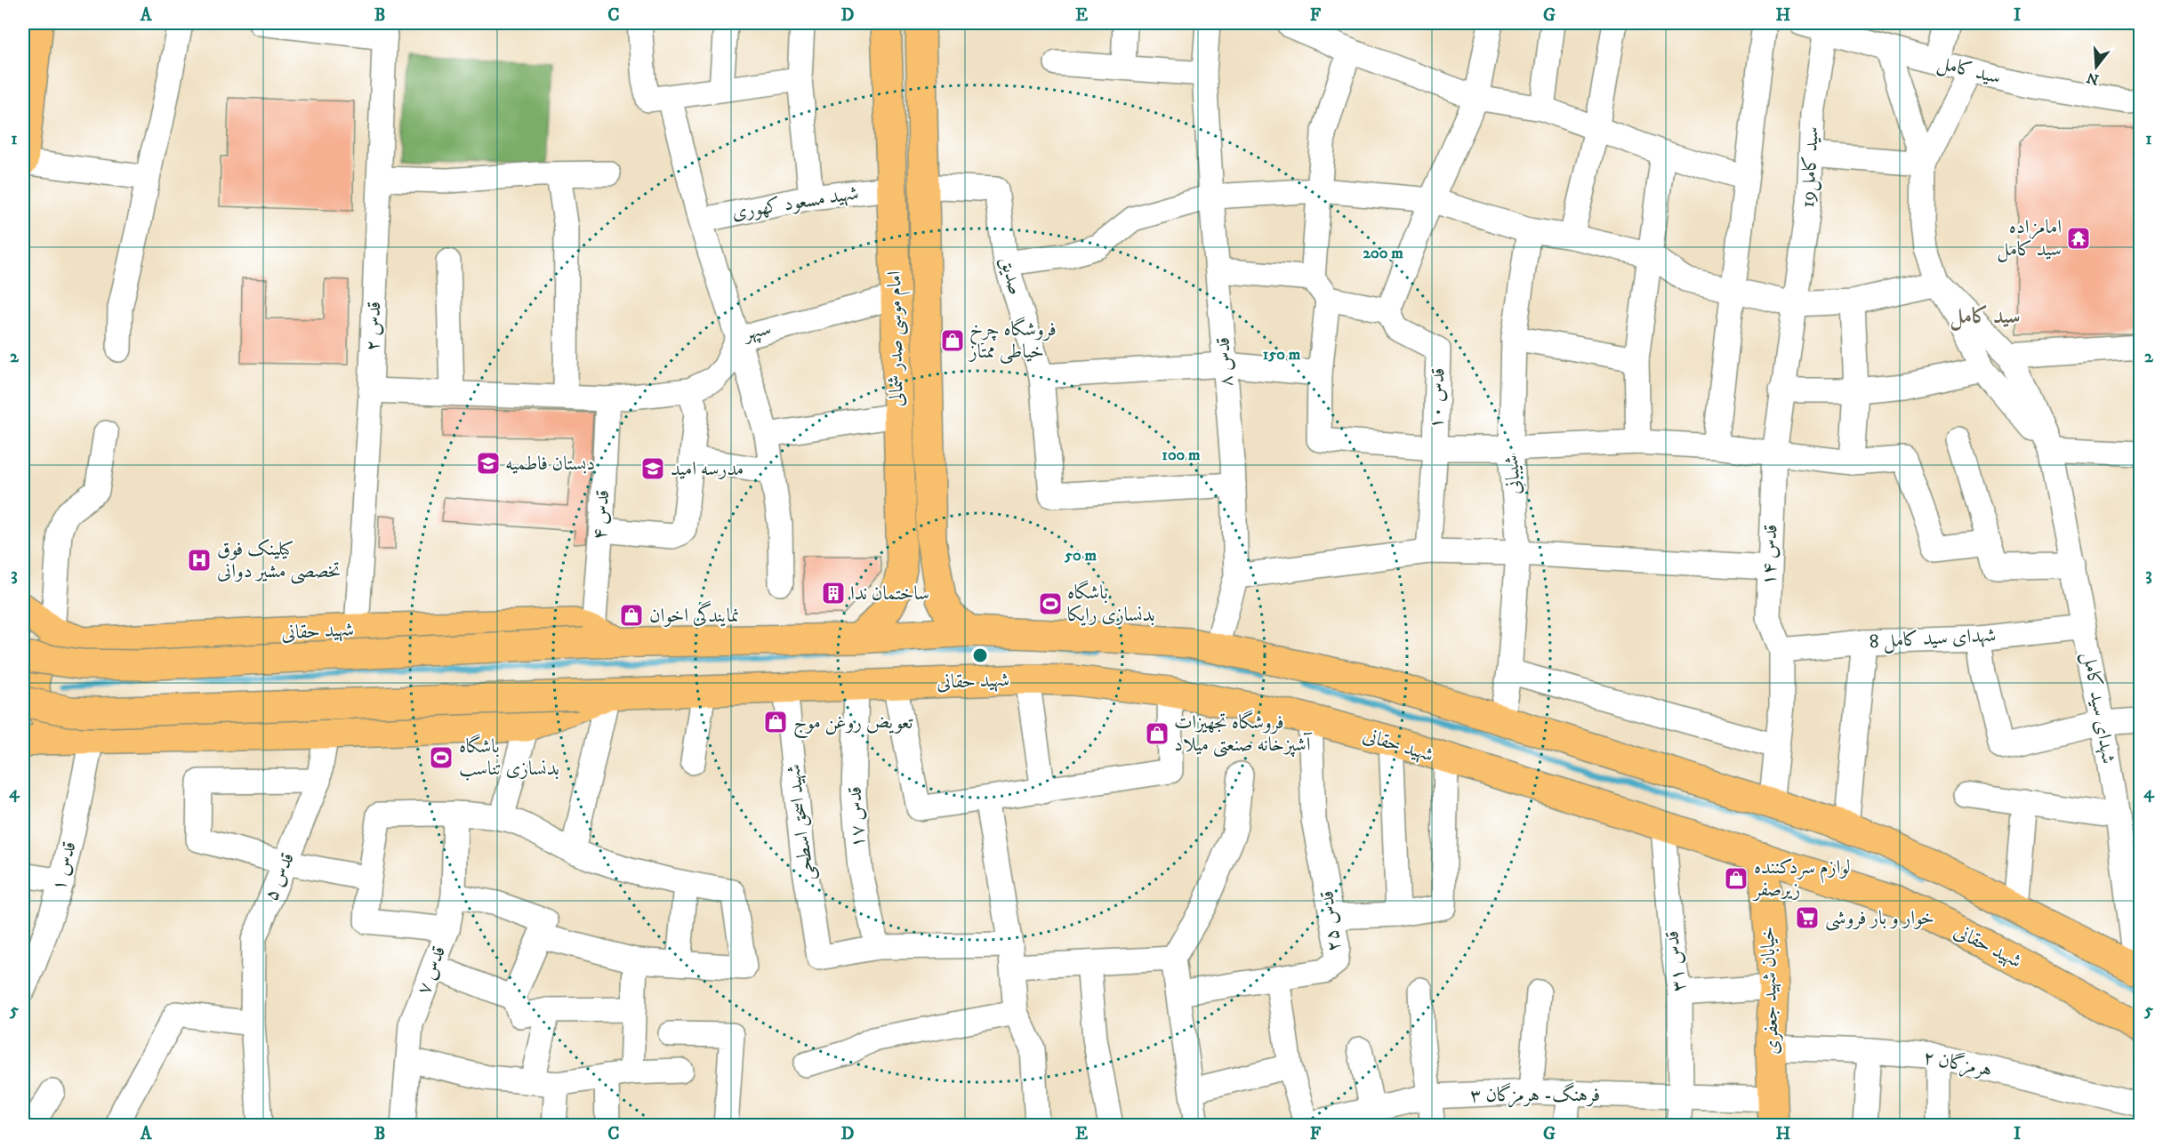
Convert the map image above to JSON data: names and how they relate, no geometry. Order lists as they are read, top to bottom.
{
  "streets": {
    "main road": ["امام موسی صدر شمالی", "شهید حقانی", "خیابان شهید جعفری"],
    "street": [
      "سید کامل",
      "سید کامل19",
      "شهید مسعود کهوری",
      "صدیق",
      "قدس ۲",
      "سپهر",
      "قدس ۸",
      "قدس ۱۰",
      "شیبانی",
      "قدس ۴",
      "قدس ۱۴",
      "شهدای سید کامل 8",
      "شهدای سید کامل",
      "قدس ۱۷",
      "شهید اسحق اسطحی",
      "قدس ۱",
      "قدس ۵",
      "قدس ۲۵",
      "قدس ۳۱",
      "قدس ۷",
      "هرمزگان ۲",
      "فرهنگ- هرمزگان ۳"
    ]
  },
  "crossings": [
    ["سید کامل", "سید کامل19"],
    ["سید کامل", "شهدای سید کامل"],
    ["سید کامل19", "قدس ۱۴"],
    ["شهید مسعود کهوری", "سپهر"],
    ["شهید مسعود کهوری", "امام موسی صدر شمالی"],
    ["صدیق", "امام موسی صدر شمالی"],
    ["صدیق", "قدس ۸"],
    ["قدس ۲", "شهید حقانی"],
    ["سپهر", "امام موسی صدر شمالی"],
    ["امام موسی صدر شمالی", "شهید حقانی"],
    ["قدس ۸", "شهید حقانی"],
    ["شیبانی", "شهید حقانی"],
    ["قدس ۴", "شهید حقانی"],
    ["قدس ۱۴", "شهید حقانی"],
    ["قدس ۱۴", "شهدای سید کامل 8"],
    ["شهید حقانی", "شهدای سید کامل"],
    ["شهید حقانی", "قدس ۱۷"],
    ["شهید حقانی", "شهید اسحق اسطحی"],
    ["شهید حقانی", "قدس ۱"],
    ["شهید حقانی", "قدس ۵"],
    ["شهید حقانی", "قدس ۲۵"],
    ["شهید حقانی", "قدس ۳۱"],
    ["شهید حقانی", "خیابان شهید جعفری"],
    ["شهدای سید کامل 8", "شهدای سید کامل"],
    ["قدس ۱۷", "شهید اسحق اسطحی"],
    ["قدس ۳۱", "فرهنگ- هرمزگان ۳"],
    ["خیابان شهید جعفری", "هرمزگان ۲"],
    ["خیابان شهید جعفری", "فرهنگ- هرمزگان ۳"]
  ],
  "districts": ["سید کامل"],
  "places": {
    "temple": ["امامزاده سید کامل"],
    "shop": [
      "فروشگاه چرخ خیاطی ممتاز",
      "نمایندگی اخوان",
      "تعویض روغن موج",
      "فروشگاه تجهیزات آشپزخانه صنعتی میلاد",
      "لوازم سردکننده زیرصفر"
    ],
    "school or university": ["دبستان فاطمیه", "مدرسه امید"],
    "hospital": ["کیلینک فوق تخصصی مشیر دوانی"],
    "building": ["ساختمان ندا"],
    "sports": ["باشگاه بدنسازی رایکا", "باشگاه بدنسازی تناسب"],
    "supermarket": ["خوار و بار فروشی"]
  },
  "north": "bottom",
  "grid": {
    "columns": [
      "A",
      "B",
      "C",
      "D",
      "E",
      "F",
      "G",
      "H",
      "I"
    ],
    "rows": [
      "1",
      "2",
      "3",
      "4",
      "5"
    ]
  },
  "rings": [
    "200 m",
    "150 m",
    "100 m",
    "50 m"
  ]
}
